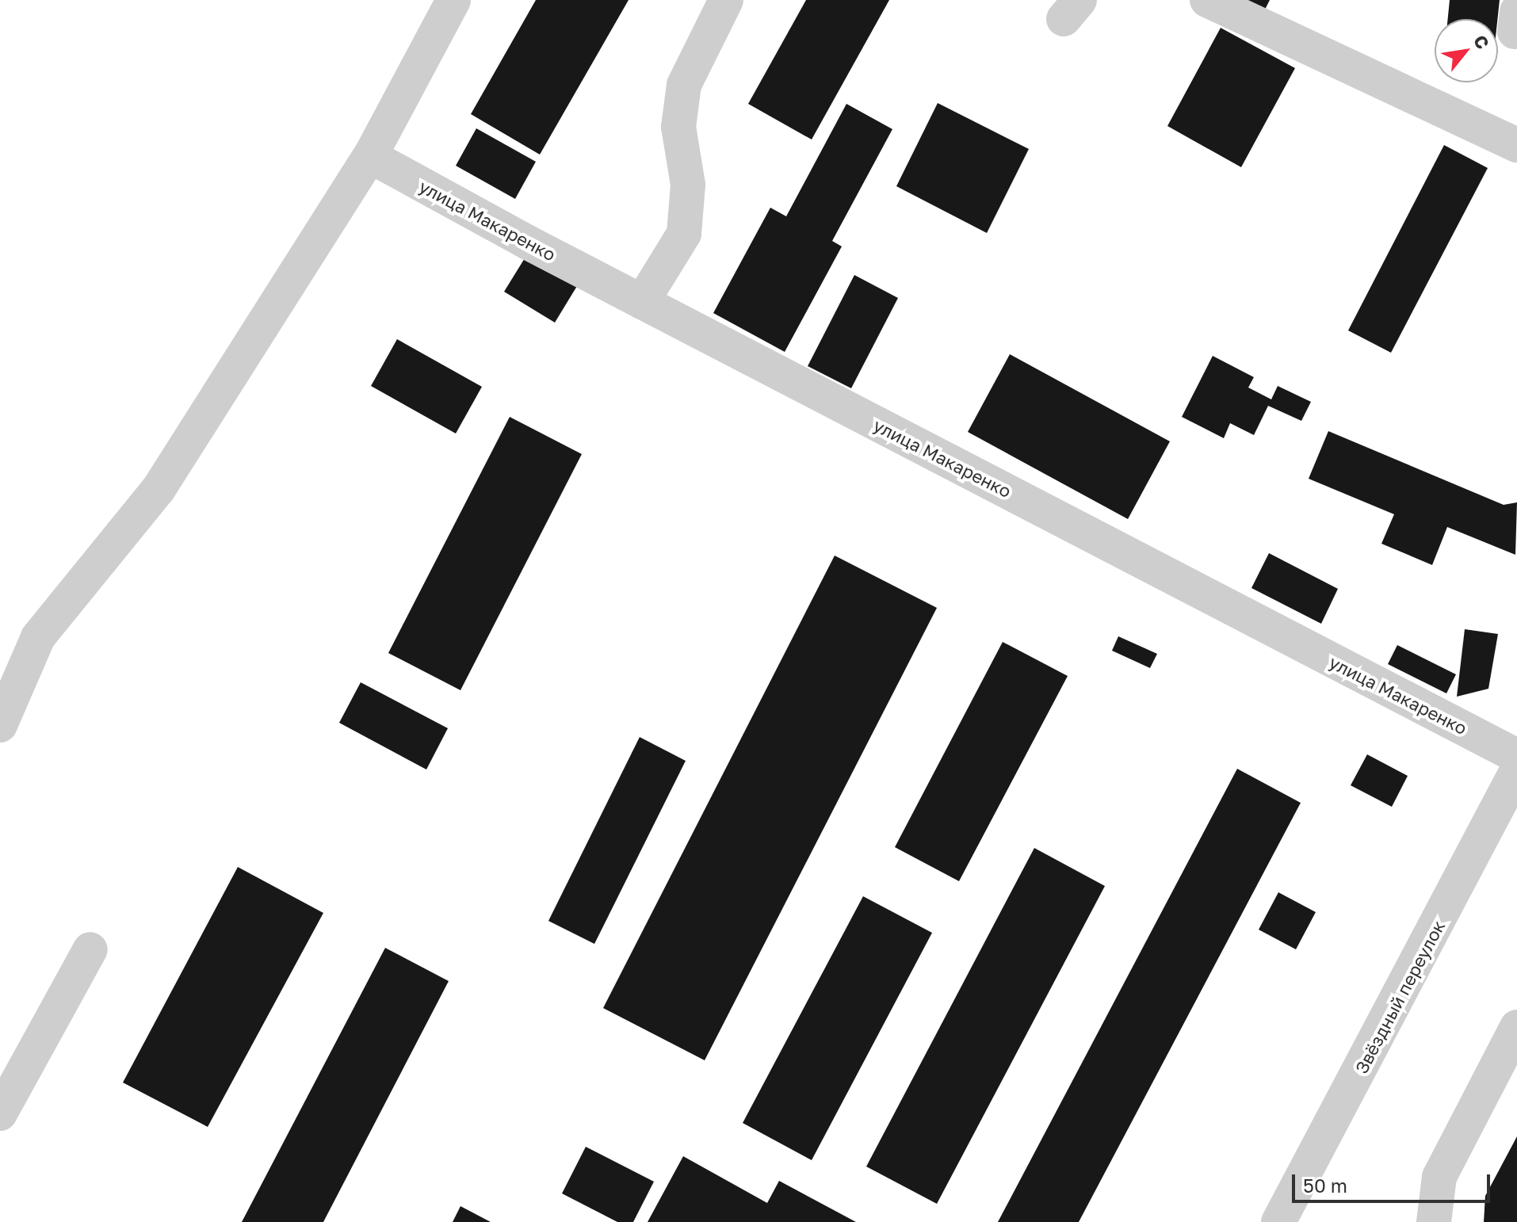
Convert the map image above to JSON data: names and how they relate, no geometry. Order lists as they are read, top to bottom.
{
  "streets": {
    "street": ["улица Макаренко", "Звёздный переулок"]
  },
  "scale_bar": "50 m",
  "north": "top right"
}
